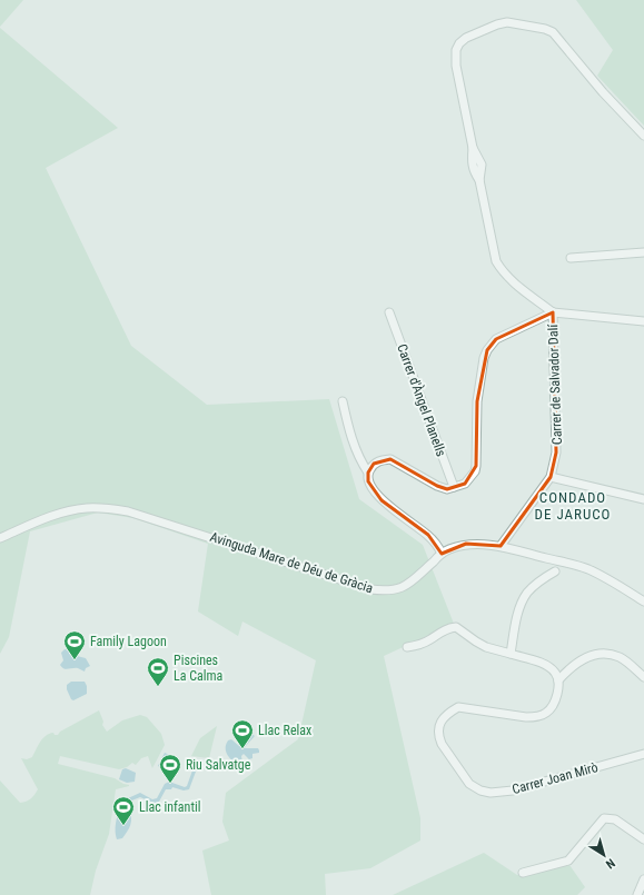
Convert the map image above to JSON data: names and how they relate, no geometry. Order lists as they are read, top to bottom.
{
  "streets": {
    "street": [
      "Carrer de Salvador Dalí",
      "Carrer d'Àngel Planells",
      "Avinguda Mare de Déu de Gràcia",
      "Carrer Joan Mirò"
    ]
  },
  "crossings": [
    ["Carrer de Salvador Dalí", "Avinguda Mare de Déu de Gràcia"]
  ],
  "districts": ["CONDADO DE JARUCO"],
  "places": {
    "sports": [
      "Family Lagoon",
      "Piscines La Calma",
      "Llac Relax",
      "Riu Salvatge",
      "Llac infantil"
    ]
  },
  "north": "bottom right"
}
